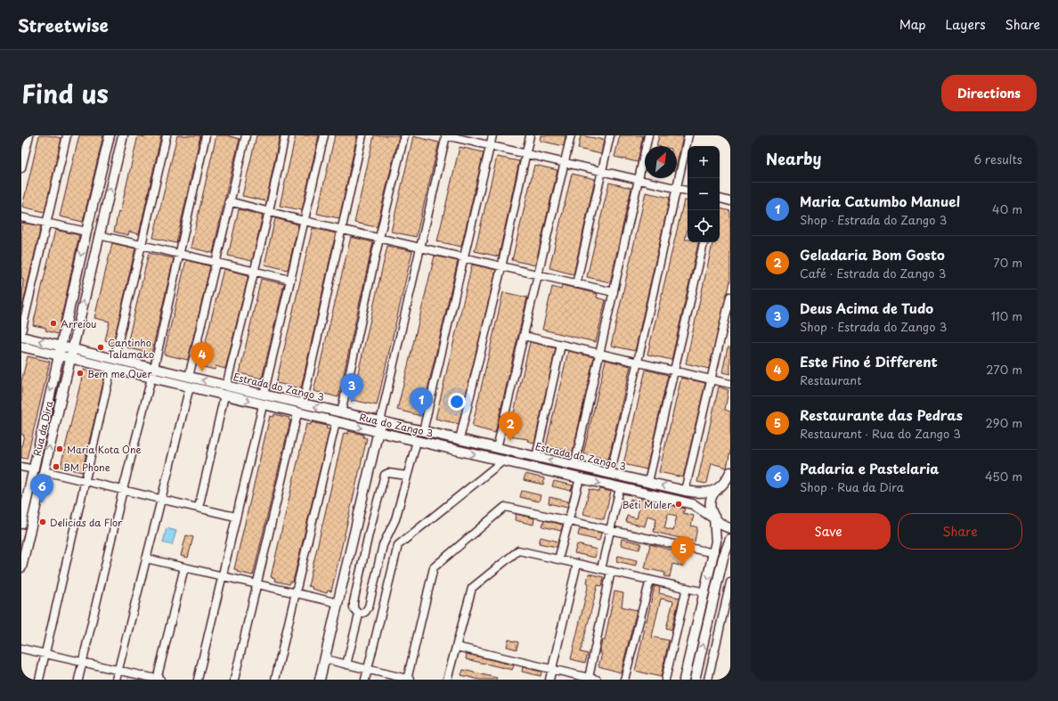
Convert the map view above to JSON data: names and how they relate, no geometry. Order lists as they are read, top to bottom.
{
  "streets": {
    "street": ["Estrada do Zango 3", "Rua do Zango 3", "Rua da Dira"]
  },
  "crossings": [
    ["Estrada do Zango 3", "Rua da Dira"],
    ["Rua do Zango 3", "Rua da Dira"]
  ],
  "places": [
    "Arreiou",
    "Cantinho Talamako",
    "Bem me Quer",
    "Maria Kota One",
    "BM Phone",
    "Beti Muler",
    "Delicias da Flor"
  ],
  "north": "top right",
  "page": {
    "header": "Streetwise",
    "nav": ["Map", "Layers", "Share"],
    "title": "Find us",
    "buttons": [
      "Directions",
      ["Save", "Share"]
    ],
    "heading": ["Nearby", "6 results"],
    "map_buttons": ["+", "−"],
    "list": [
      {
        "mark": "1",
        "name": "Maria Catumbo Manuel",
        "note": "Shop · Estrada do Zango 3",
        "value": "40 m"
      },
      {
        "mark": "2",
        "name": "Geladaria Bom Gosto",
        "note": "Café · Estrada do Zango 3",
        "value": "70 m"
      },
      {
        "mark": "3",
        "name": "Deus Acima de Tudo",
        "note": "Shop · Estrada do Zango 3",
        "value": "110 m"
      },
      {
        "mark": "4",
        "name": "Este Fino é Different",
        "note": "Restaurant",
        "value": "270 m"
      },
      {
        "mark": "5",
        "name": "Restaurante das Pedras",
        "note": "Restaurant · Rua do Zango 3",
        "value": "290 m"
      },
      {
        "mark": "6",
        "name": "Padaria e Pastelaria",
        "note": "Shop · Rua da Dira",
        "value": "450 m"
      }
    ],
    "pins": [
      "4",
      "3",
      "1",
      "2",
      "6",
      "5"
    ]
  }
}
